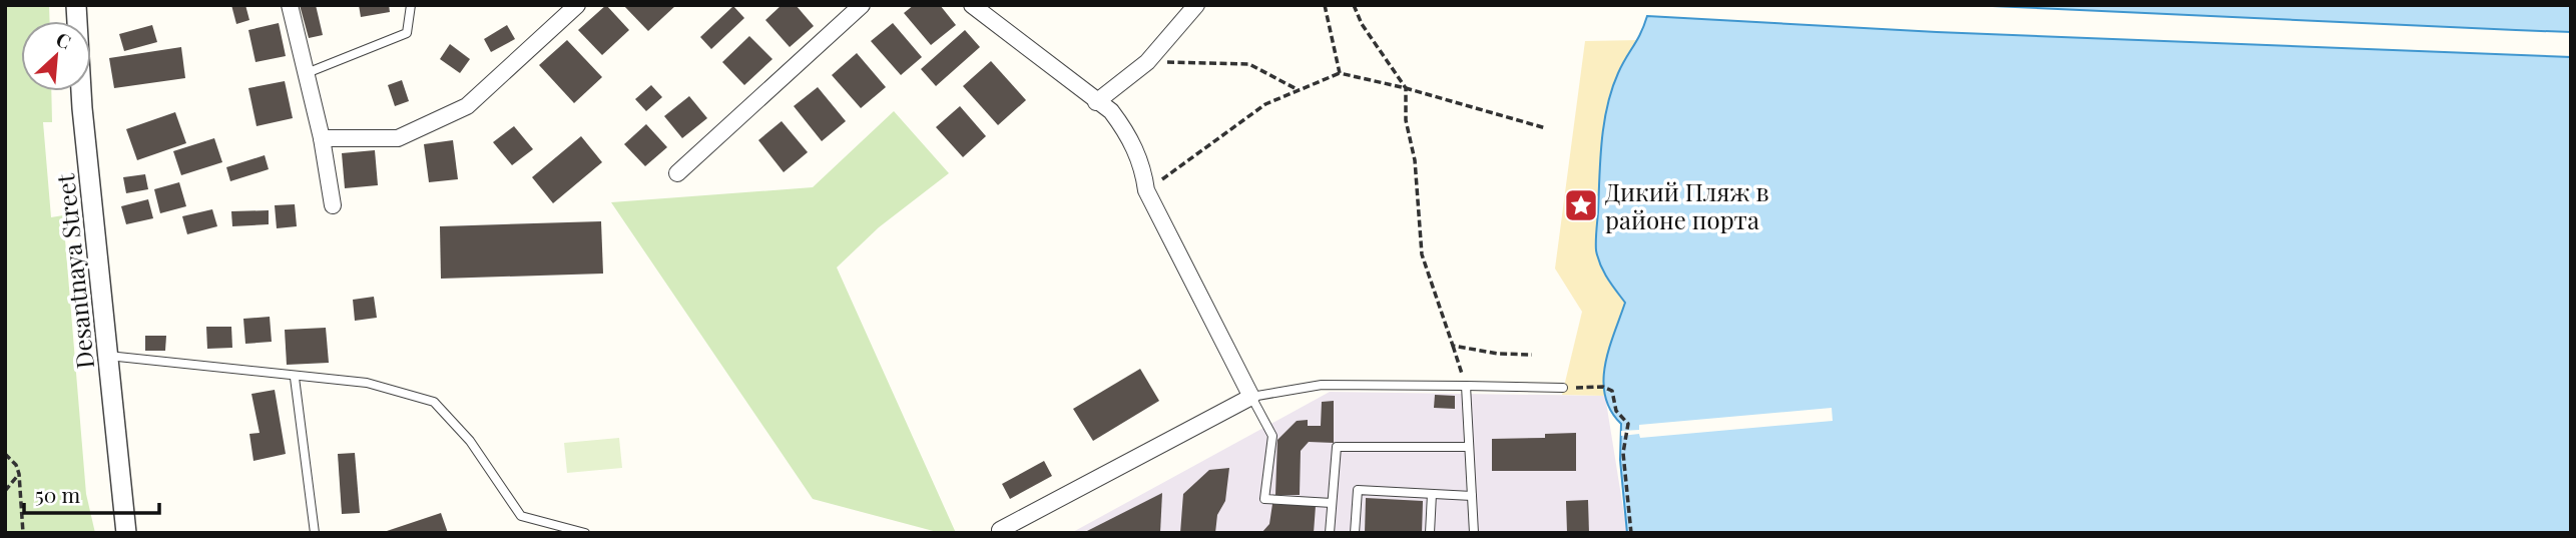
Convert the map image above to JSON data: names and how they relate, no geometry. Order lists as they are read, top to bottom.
{
  "streets": {
    "street": ["Desantnaya Street"]
  },
  "places": {
    "place": ["Дикий Пляж в районе порта"]
  },
  "scale_bar": "50 m",
  "north": "top right"
}
